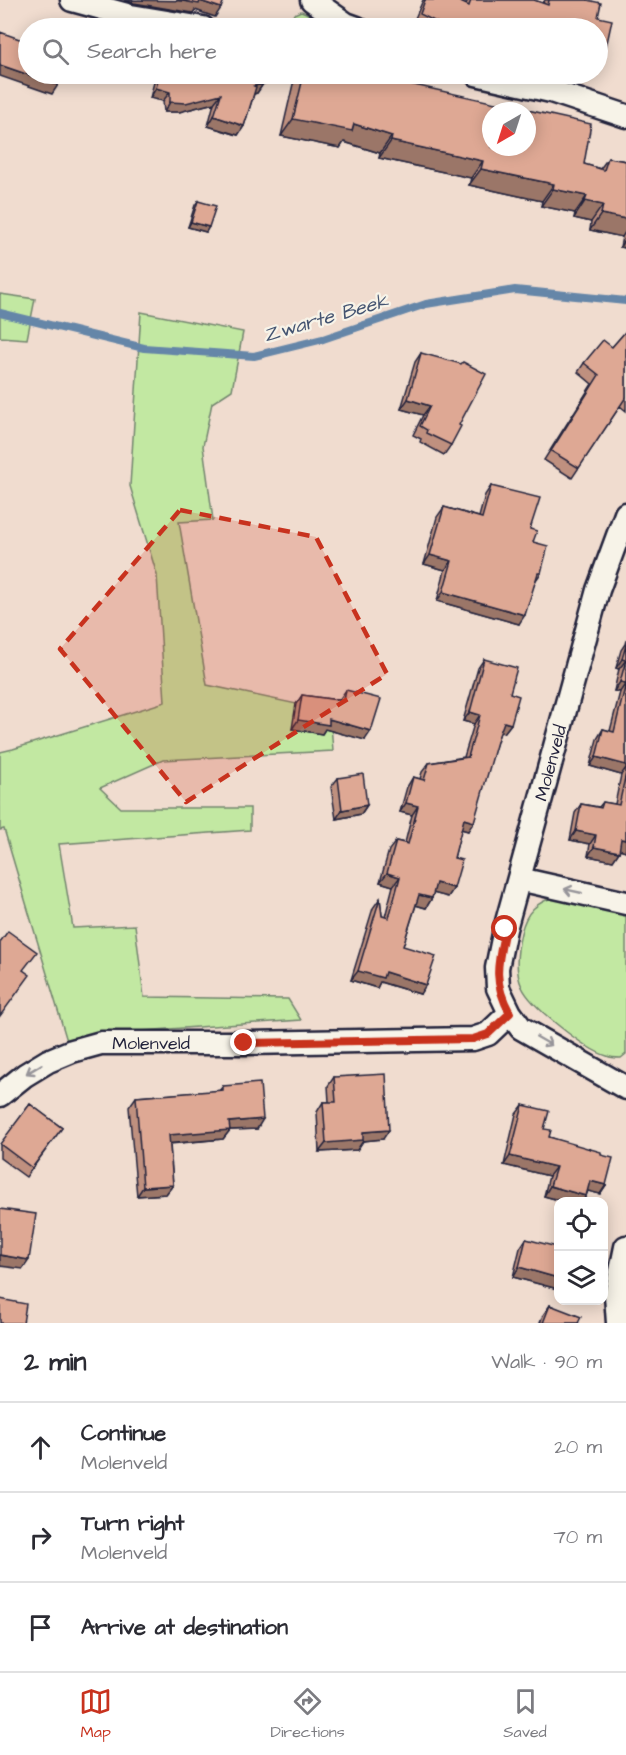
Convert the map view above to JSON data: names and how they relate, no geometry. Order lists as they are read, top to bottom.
{
  "streets": {
    "street": ["Molenveld"]
  },
  "water": ["Zwarte Beek"],
  "north": "bottom left",
  "page": {
    "search": "Search here",
    "heading": ["2 min", "Walk · 90 m"],
    "list": [
      ["Continue", "Molenveld", "20 m"],
      ["Turn right", "Molenveld", "70 m"],
      "Arrive at destination"
    ],
    "nav": ["Map", "Directions", "Saved"]
  }
}
